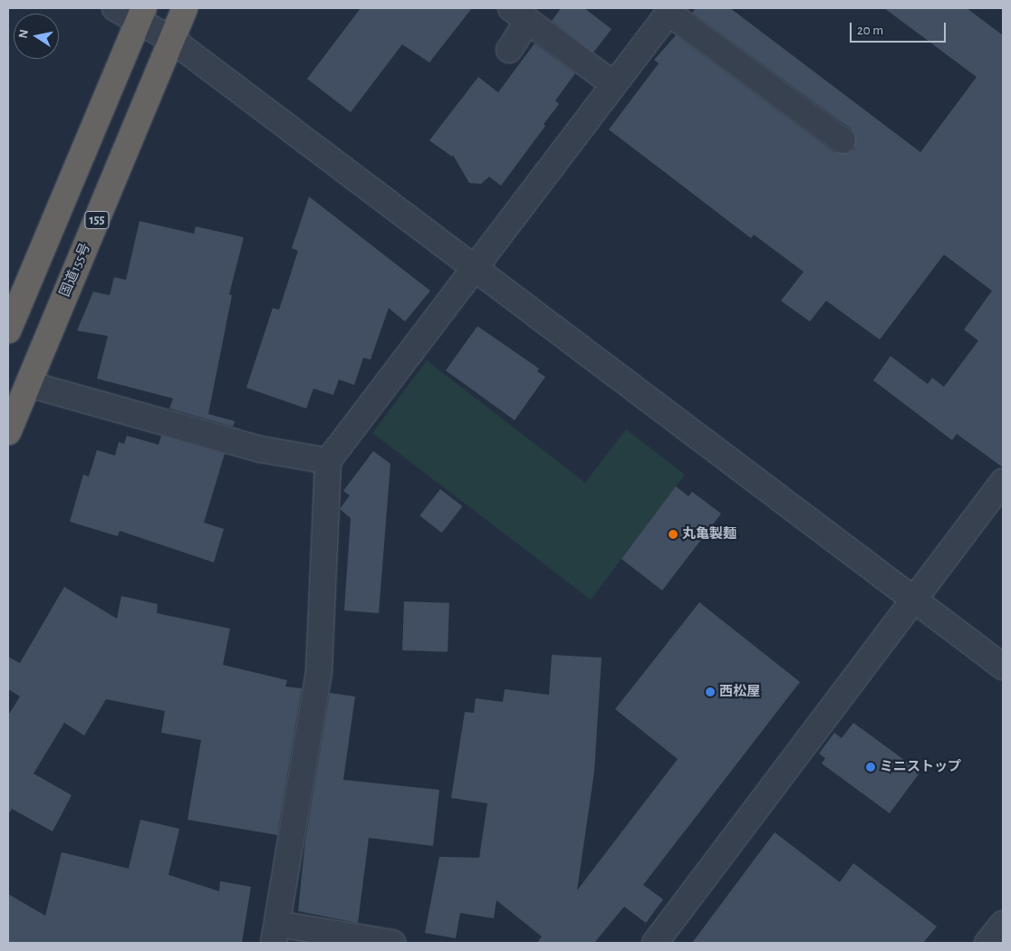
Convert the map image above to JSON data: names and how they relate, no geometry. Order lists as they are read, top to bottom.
{
  "streets": {
    "highway": ["155", "国道155号"]
  },
  "places": ["丸亀製麺", "西松屋", "ミニストップ"],
  "scale_bar": "20 m",
  "north": "left"
}
